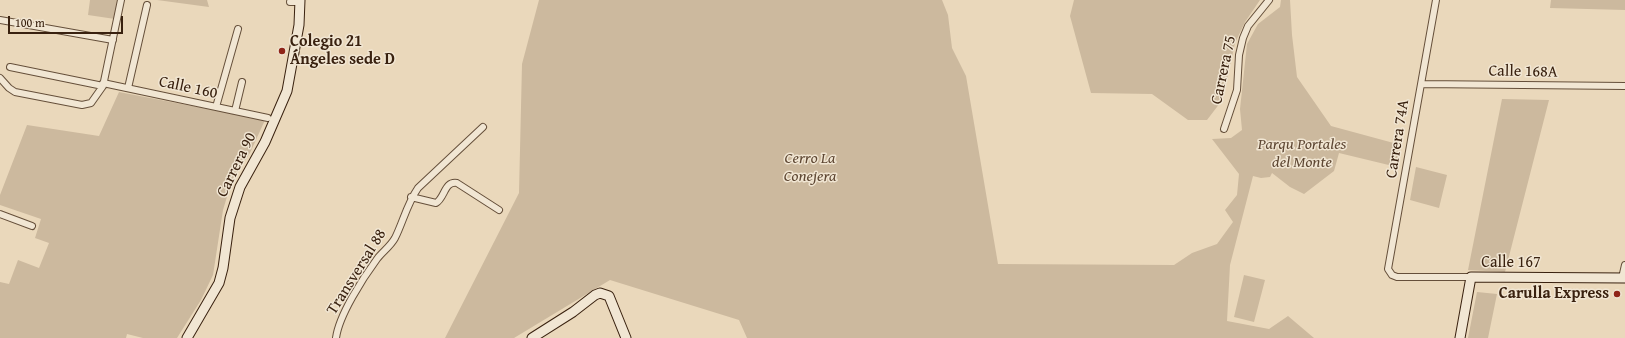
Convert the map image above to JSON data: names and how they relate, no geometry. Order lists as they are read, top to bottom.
{
  "streets": {
    "street": [
      "Carrera 75",
      "Calle 168A",
      "Calle 160",
      "Carrera 74A",
      "Carrera 90",
      "Calle 167",
      "Transversal 88"
    ]
  },
  "crossings": [
    ["Calle 168A", "Carrera 74A"],
    ["Carrera 74A", "Calle 167"]
  ],
  "parks": ["Parqu Portales del Monte", "Cerro La Conejera"],
  "places": ["Colegio 21 Ángeles sede D", "Carulla Express"],
  "scale_bar": "100 m"
}
